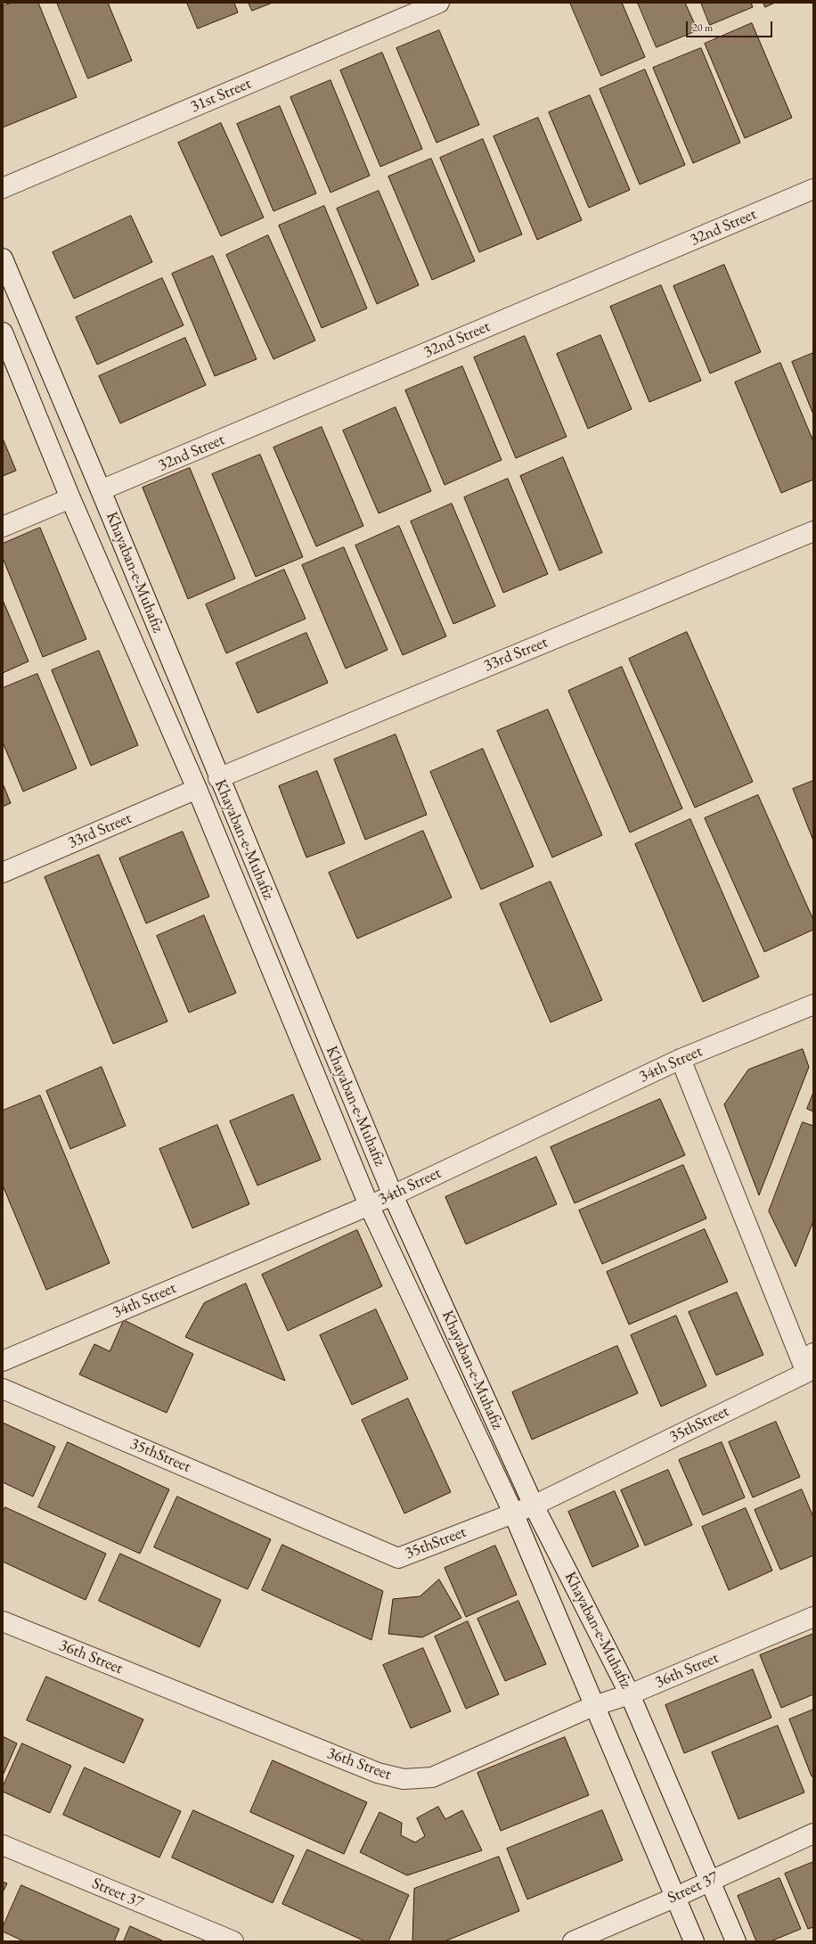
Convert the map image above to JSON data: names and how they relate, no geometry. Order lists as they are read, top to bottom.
{
  "streets": {
    "street": [
      "31st Street",
      "32nd Street",
      "Khayaban-e-Muhafiz",
      "33rd Street",
      "34th Street",
      "35thStreet",
      "36th Street",
      "Street 37"
    ]
  },
  "crossings": [
    ["32nd Street", "Khayaban-e-Muhafiz"],
    ["Khayaban-e-Muhafiz", "33rd Street"],
    ["Khayaban-e-Muhafiz", "34th Street"],
    ["Khayaban-e-Muhafiz", "35thStreet"],
    ["Khayaban-e-Muhafiz", "36th Street"],
    ["Khayaban-e-Muhafiz", "Street 37"]
  ],
  "scale_bar": "20 m"
}
